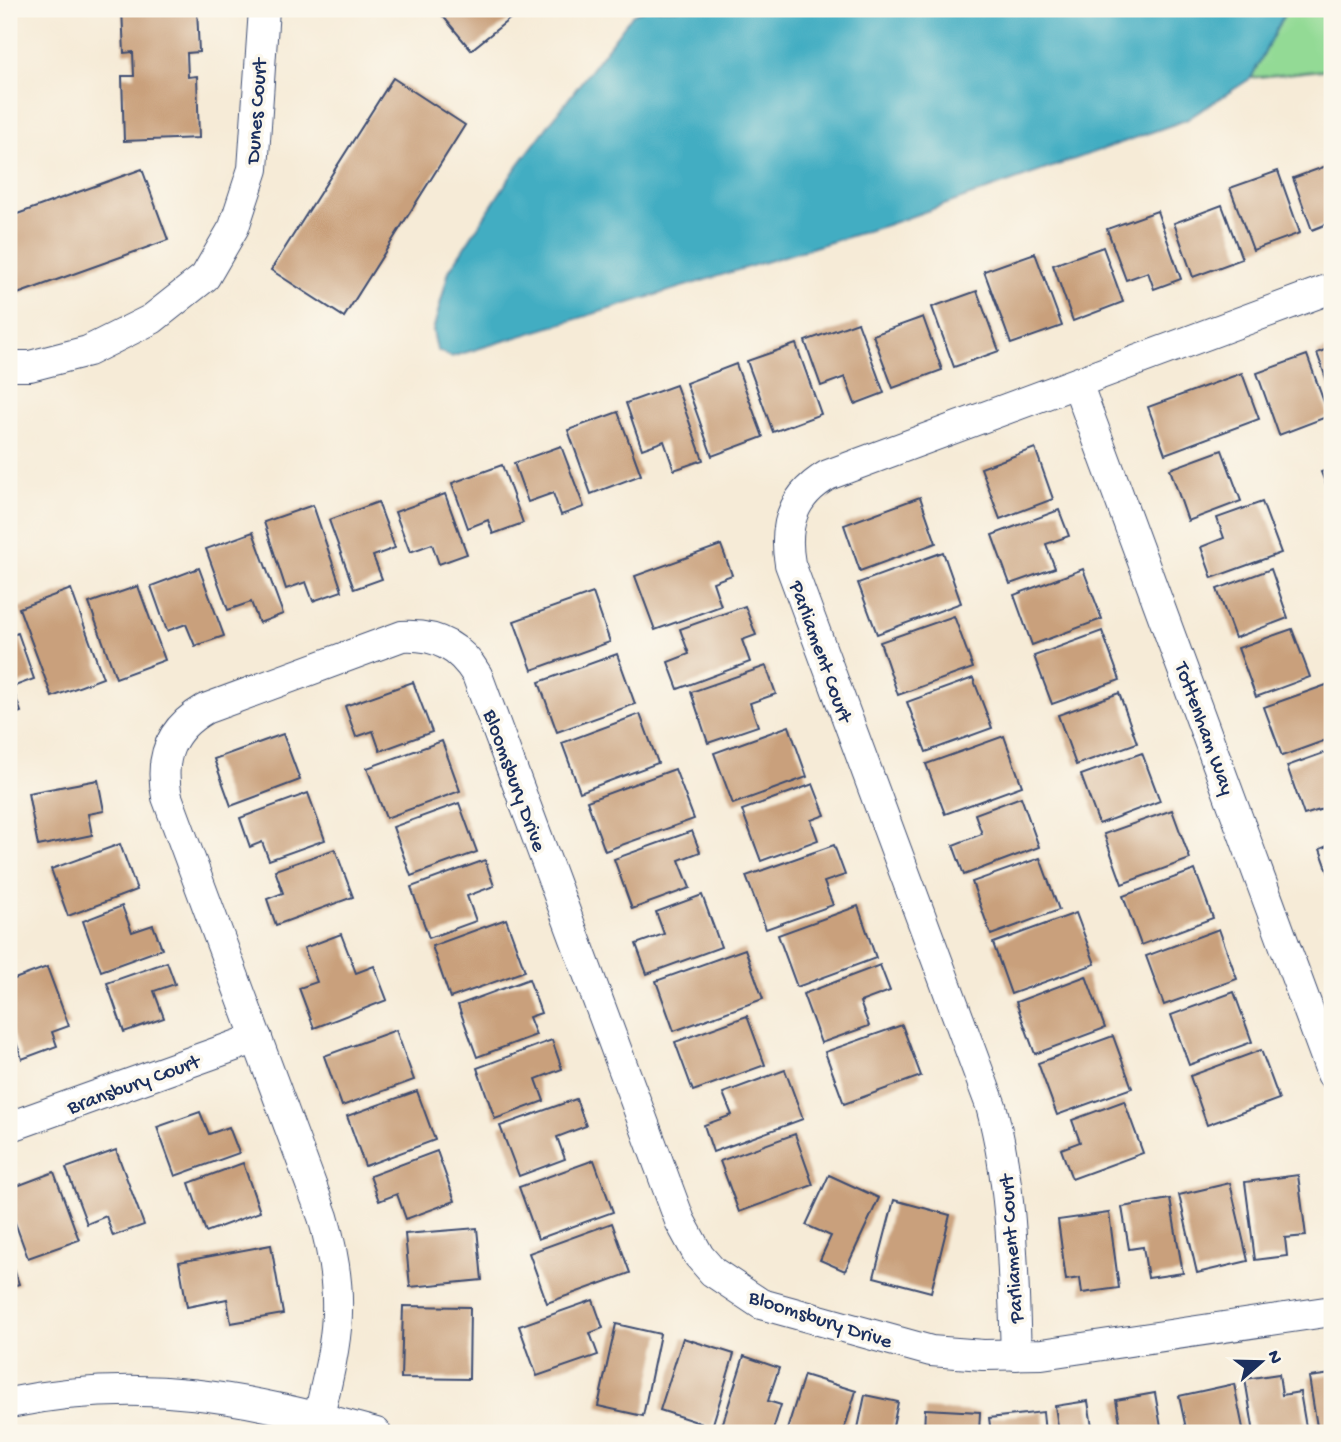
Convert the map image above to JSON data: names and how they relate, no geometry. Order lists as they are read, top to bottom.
{
  "streets": {
    "street": [
      "Dunes Court",
      "Parliament Court",
      "Tottenham Way",
      "Bloomsbury Drive",
      "Bransbury Court"
    ]
  },
  "crossings": [
    ["Parliament Court", "Tottenham Way"],
    ["Parliament Court", "Bloomsbury Drive"],
    ["Bloomsbury Drive", "Bransbury Court"]
  ],
  "north": "right"
}
